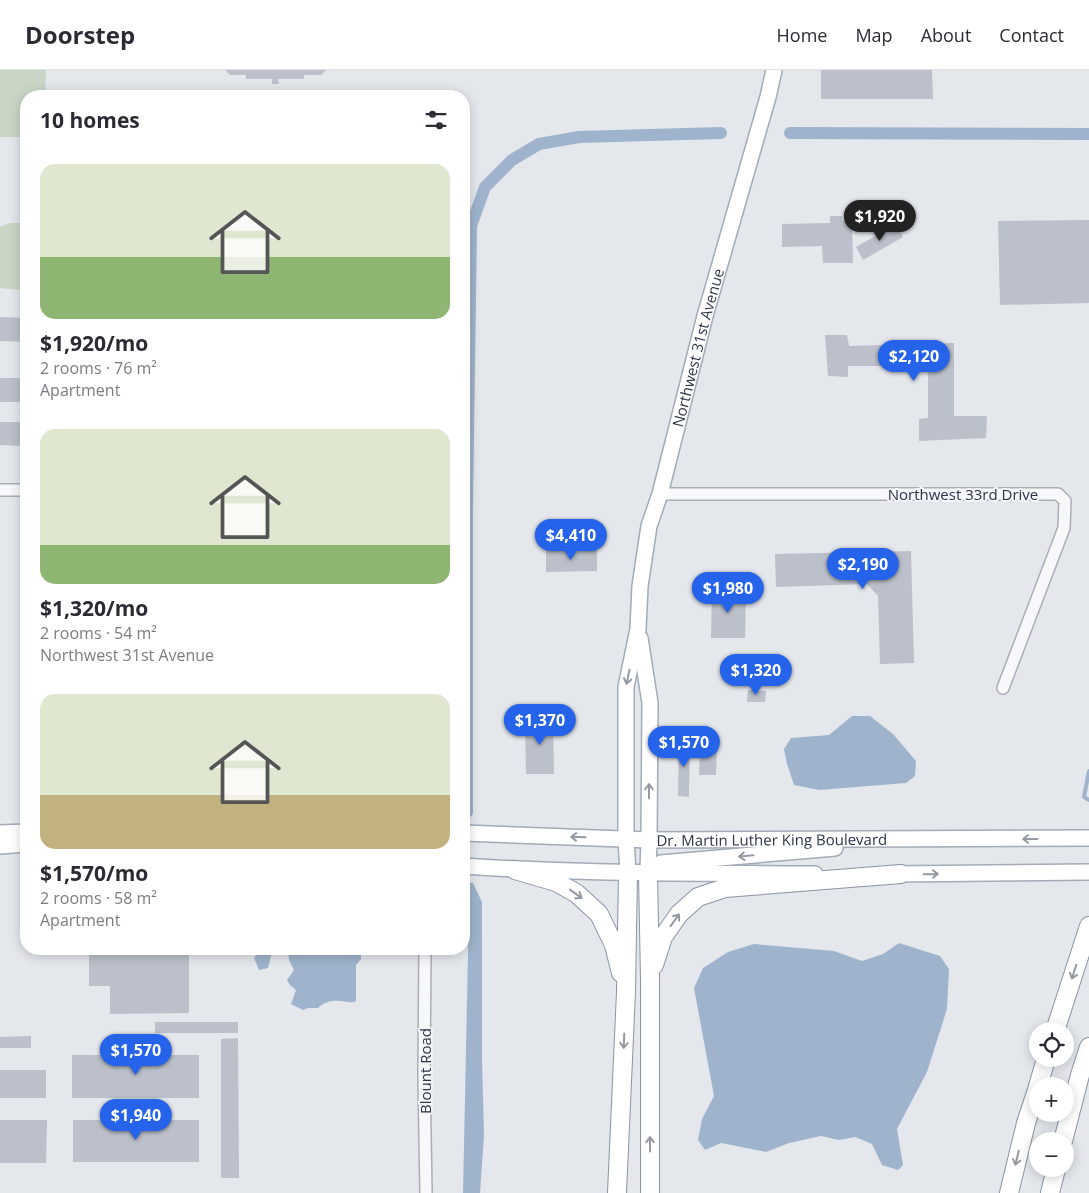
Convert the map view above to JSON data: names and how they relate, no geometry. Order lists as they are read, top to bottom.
{
  "streets": {
    "main road": ["Northwest 31st Avenue", "Dr. Martin Luther King Boulevard"],
    "street": ["Northwest 33rd Drive", "Blount Road"]
  },
  "crossings": [
    ["Northwest 31st Avenue", "Northwest 33rd Drive"],
    ["Northwest 31st Avenue", "Dr. Martin Luther King Boulevard"]
  ],
  "page": {
    "header": "Doorstep",
    "nav": [
      "Home",
      "Map",
      "About",
      "Contact"
    ],
    "heading": "10 homes",
    "list": [
      {
        "name": "$1,920/mo",
        "note": "2 rooms · 76 m² · Apartment"
      },
      {
        "name": "$1,320/mo",
        "note": "2 rooms · 54 m² · Northwest 31st Avenue"
      },
      {
        "name": "$1,570/mo",
        "note": "2 rooms · 58 m² · Apartment"
      }
    ],
    "price": [
      "$1,920",
      "$2,120",
      "$4,410",
      "$2,190",
      "$1,980",
      "$1,320",
      "$1,370",
      "$1,570",
      "$1,570",
      "$1,940"
    ],
    "map_buttons": ["+", "−"]
  }
}
